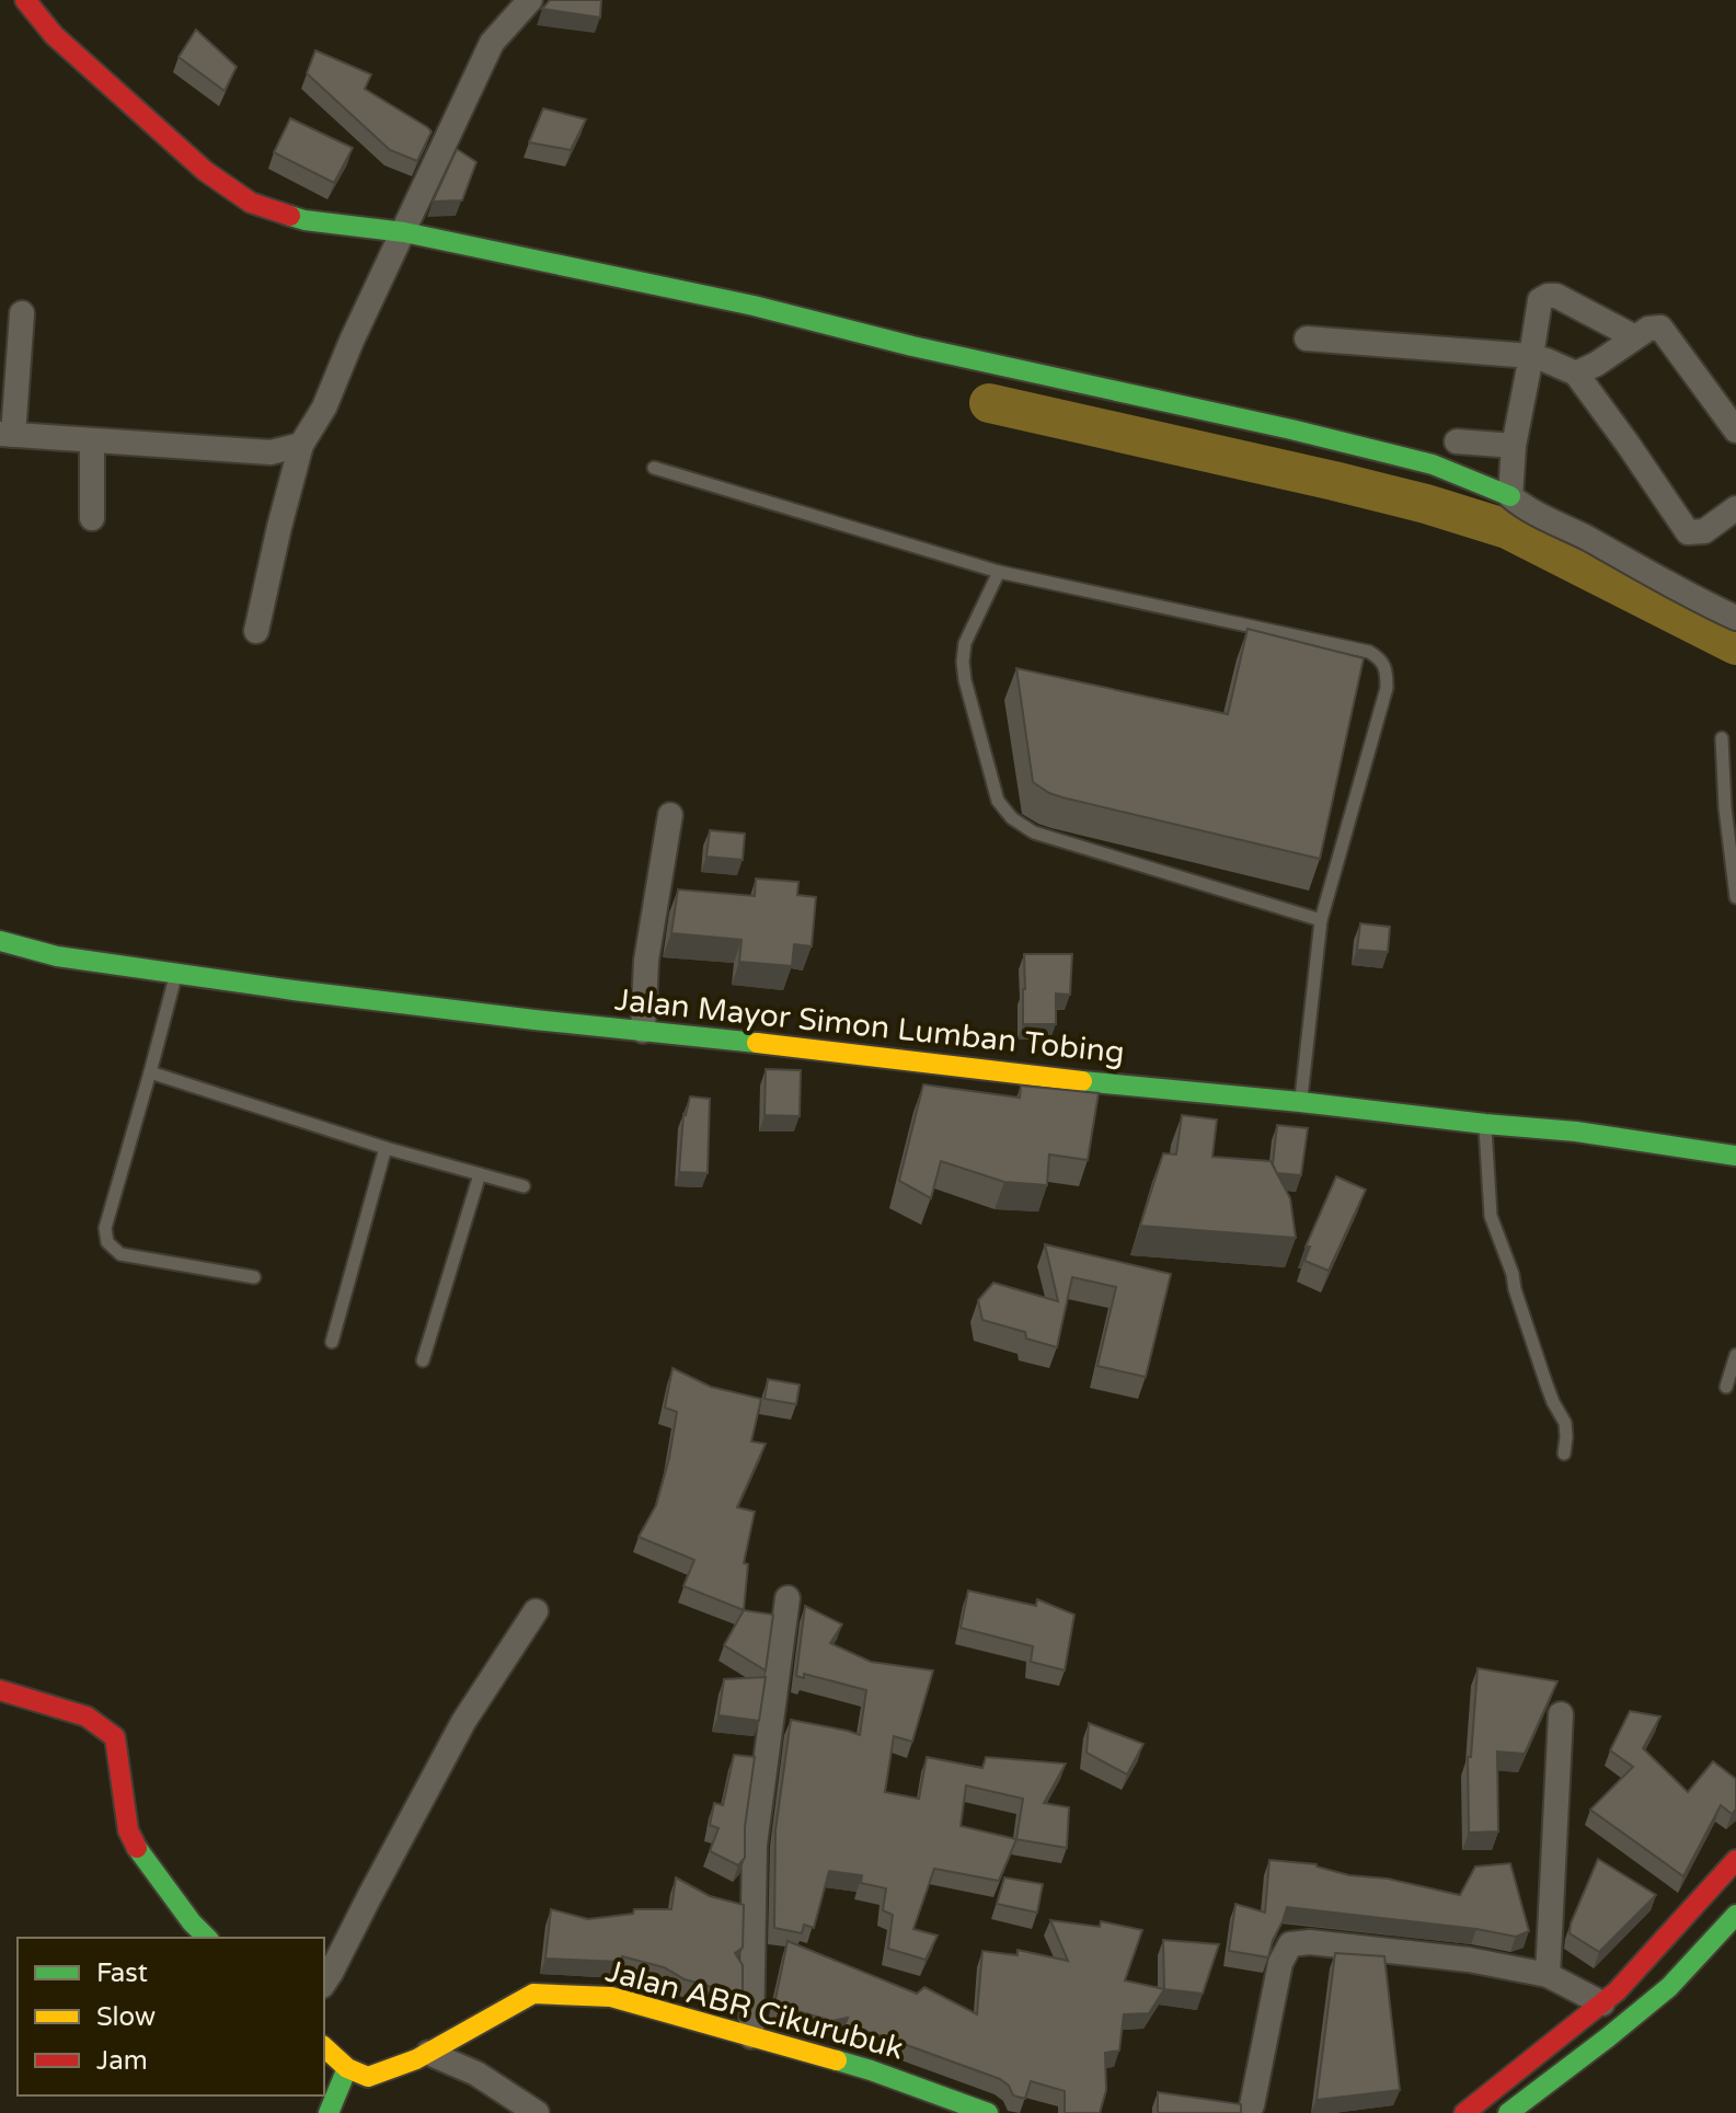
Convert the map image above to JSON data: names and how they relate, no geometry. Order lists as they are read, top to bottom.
{
  "streets": {
    "street": ["Jalan Mayor Simon Lumban Tobing", "Jalan ABR Cikurubuk"]
  },
  "legend": ["Fast", "Slow", "Jam"]
}
